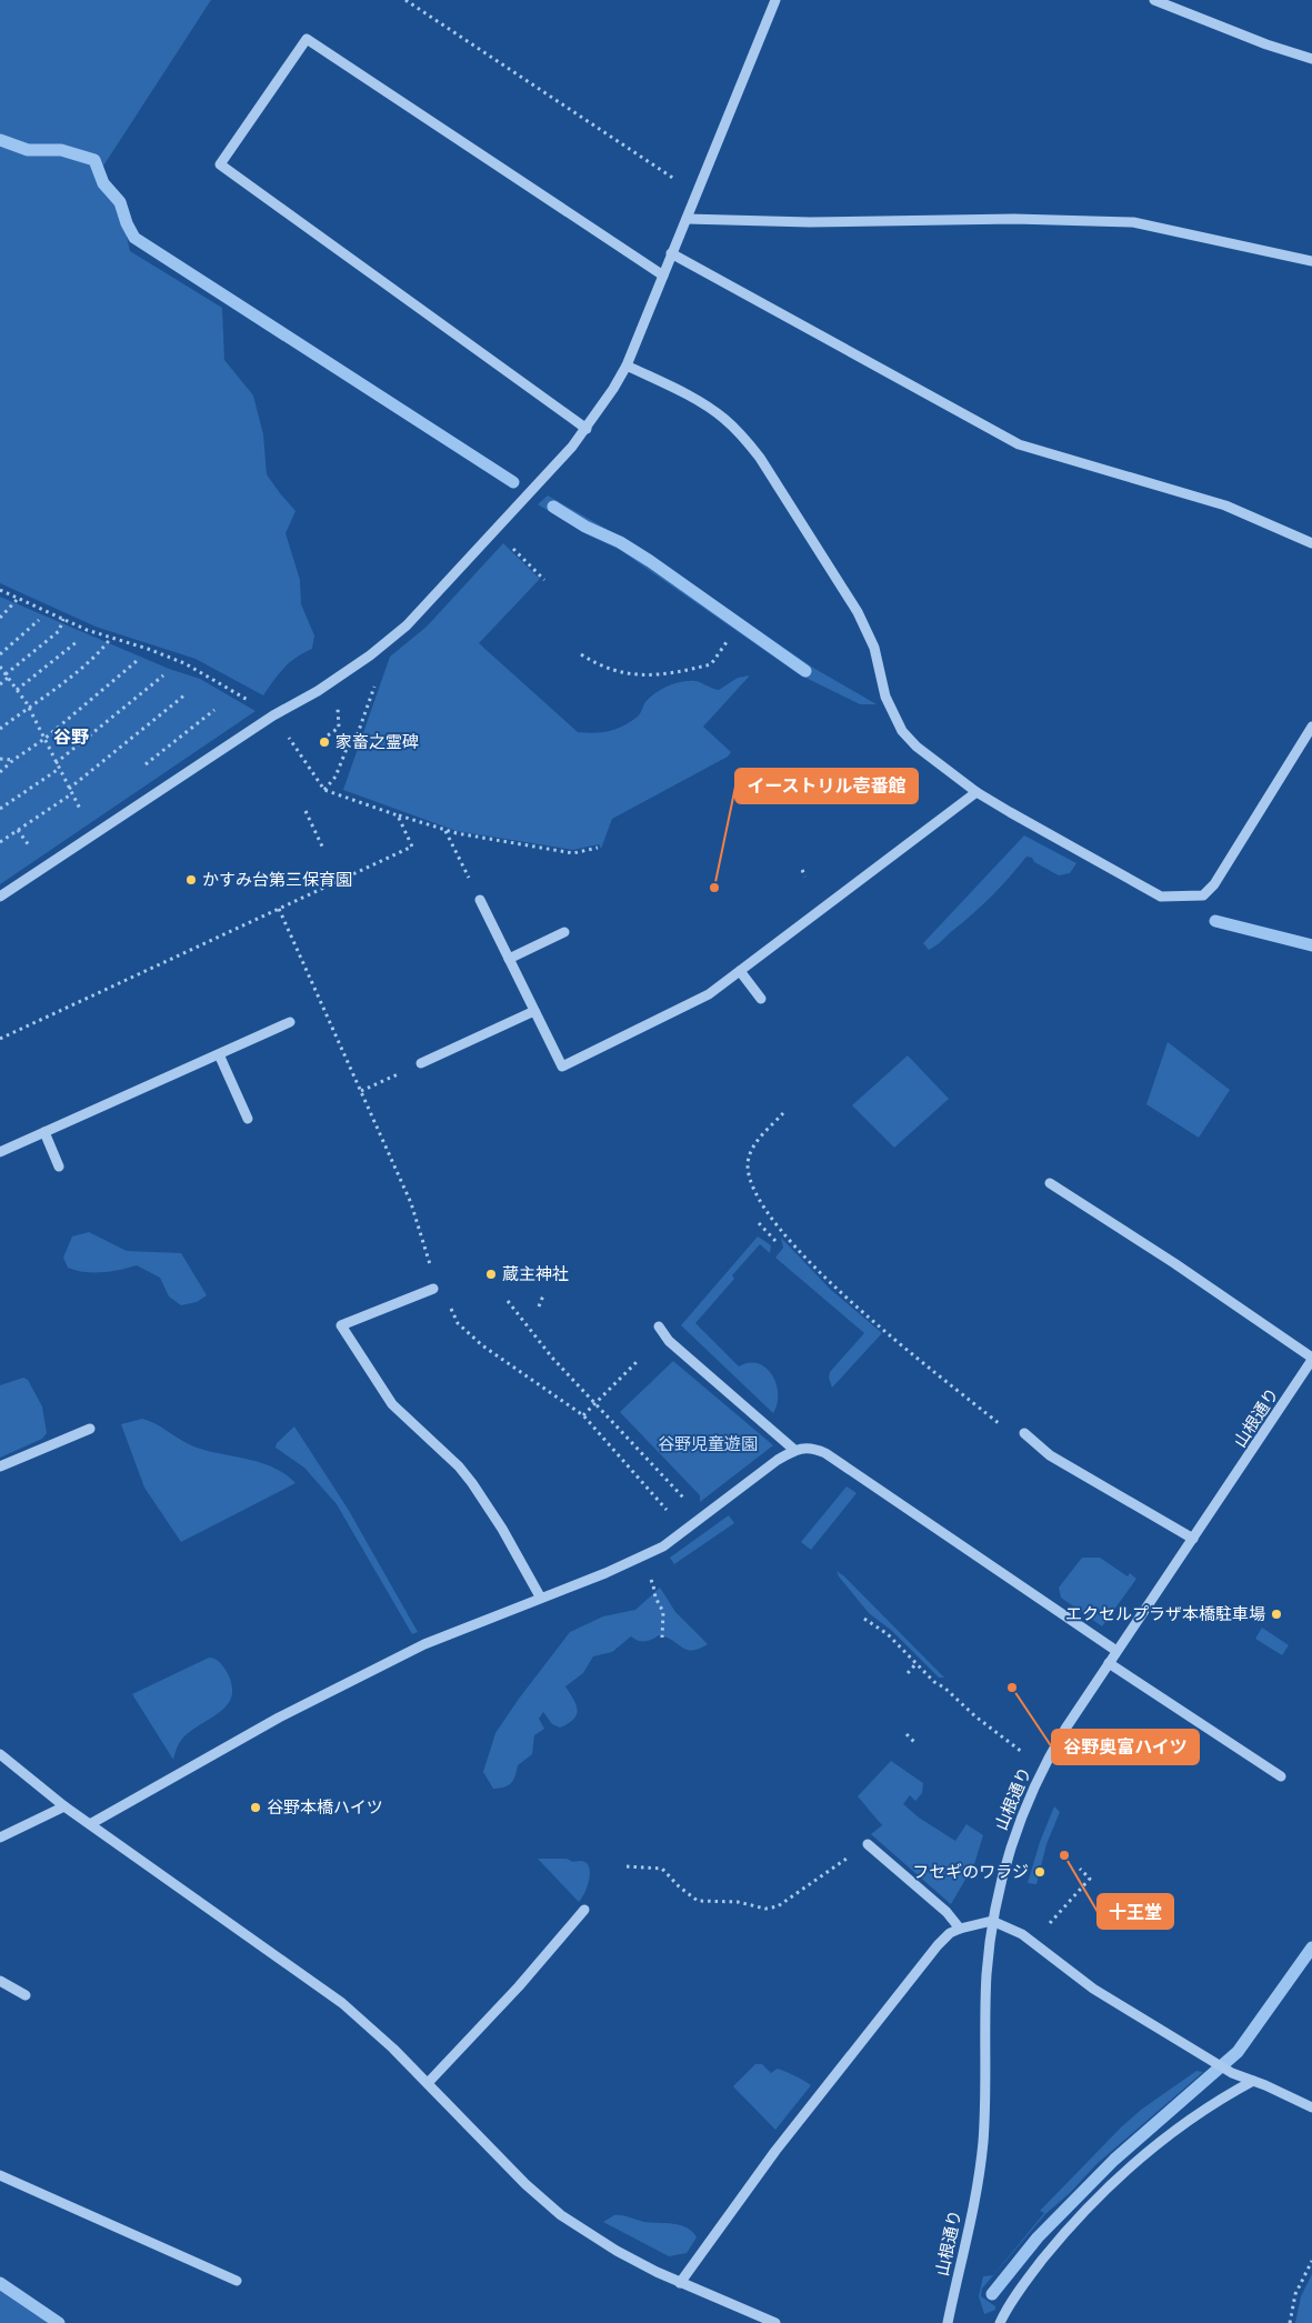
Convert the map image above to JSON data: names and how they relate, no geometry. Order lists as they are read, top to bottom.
{
  "streets": {
    "street": ["山根通り"]
  },
  "districts": ["谷野"],
  "parks": ["谷野児童遊園"],
  "places": [
    "家畜之霊碑",
    "かすみ台第三保育園",
    "イーストリル壱番館",
    "蔵主神社",
    "エクセルプラザ本橋駐車場",
    "谷野奥富ハイツ",
    "谷野本橋ハイツ",
    "十王堂",
    "フセギのワラジ"
  ]
}
